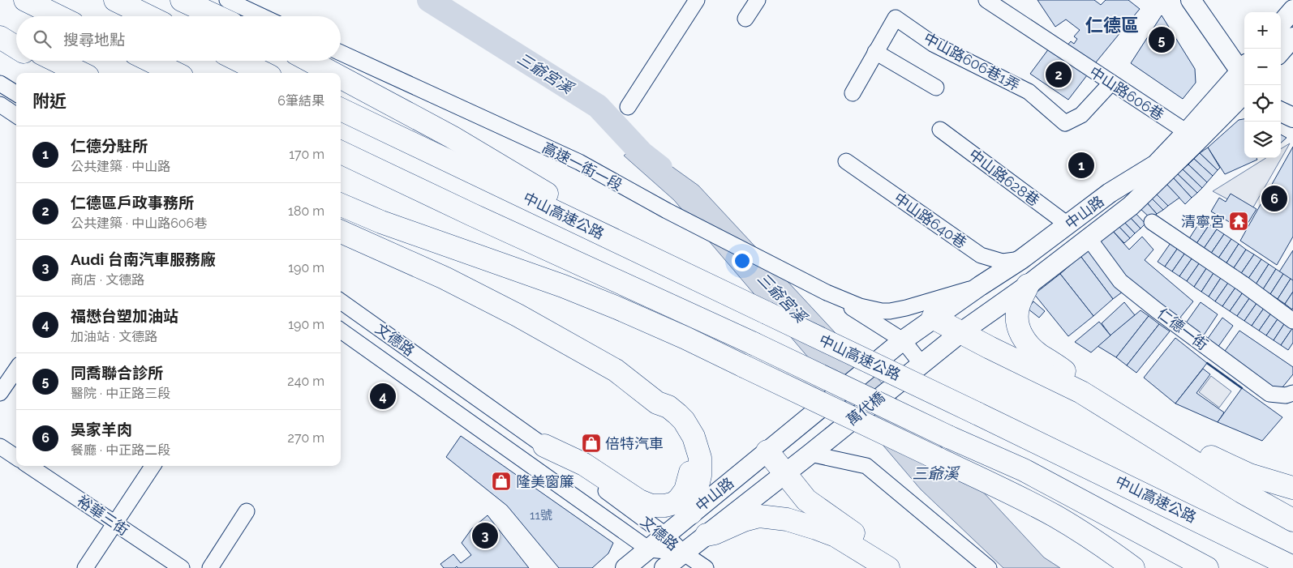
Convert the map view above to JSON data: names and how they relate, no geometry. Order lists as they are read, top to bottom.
{
  "streets": {
    "highway": ["中山高速公路"],
    "main road": ["中山路", "萬代橋"],
    "street": [
      "中山路606巷1弄",
      "中山路606巷",
      "高速一街一段",
      "中山路628巷",
      "中山路640巷",
      "仁德一街",
      "文德路",
      "裕華三街"
    ]
  },
  "crossings": [
    ["中山路606巷1弄", "中山路606巷"],
    ["中山路606巷", "中山路"],
    ["高速一街一段", "中山路"],
    ["高速一街一段", "萬代橋"],
    ["中山路628巷", "中山路"],
    ["中山路", "中山路640巷"],
    ["中山路", "仁德一街"],
    ["中山路", "文德路"],
    ["中山路", "萬代橋"]
  ],
  "districts": ["仁德區"],
  "water": ["三爺宮溪", "三爺溪"],
  "places": {
    "temple": ["清寧宮"],
    "shop": ["倍特汽車", "隆美窗簾"]
  },
  "house_numbers": ["11號"],
  "page": {
    "map_buttons": ["+", "−"],
    "search": "搜尋地點",
    "pins": [
      "5",
      "2",
      "1",
      "6",
      "4",
      "3"
    ],
    "heading": ["附近", "6筆結果"],
    "list": [
      {
        "mark": "1",
        "name": "仁德分駐所",
        "note": "公共建築 · 中山路",
        "value": "170 m"
      },
      {
        "mark": "2",
        "name": "仁德區戶政事務所",
        "note": "公共建築 · 中山路606巷",
        "value": "180 m"
      },
      {
        "mark": "3",
        "name": "Audi 台南汽車服務廠",
        "note": "商店 · 文德路",
        "value": "190 m"
      },
      {
        "mark": "4",
        "name": "福懋台塑加油站",
        "note": "加油站 · 文德路",
        "value": "190 m"
      },
      {
        "mark": "5",
        "name": "同喬聯合診所",
        "note": "醫院 · 中正路三段",
        "value": "240 m"
      },
      {
        "mark": "6",
        "name": "吳家羊肉",
        "note": "餐廳 · 中正路二段",
        "value": "270 m"
      }
    ]
  }
}
